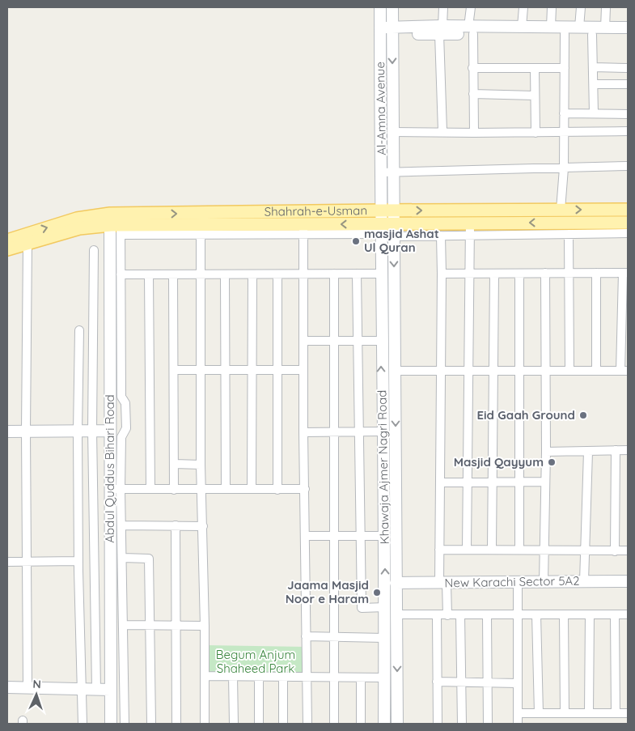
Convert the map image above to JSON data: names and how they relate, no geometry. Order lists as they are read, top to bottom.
{
  "streets": {
    "main road": [
      "Al-Amna Avenue",
      "Shahrah-e-Usman",
      "Khawaja Ajmer Nagri Road",
      "Abdul Quddus Bihari Road",
      "New Karachi Sector 5A2"
    ]
  },
  "crossings": [
    ["Al-Amna Avenue", "Shahrah-e-Usman"],
    ["Al-Amna Avenue", "Khawaja Ajmer Nagri Road"],
    ["Shahrah-e-Usman", "Khawaja Ajmer Nagri Road"],
    ["Shahrah-e-Usman", "Abdul Quddus Bihari Road"],
    ["Khawaja Ajmer Nagri Road", "New Karachi Sector 5A2"]
  ],
  "parks": ["Begum Anjum Shaheed Park"],
  "places": [
    "masjid Ashat Ul Quran",
    "Eid Gaah Ground",
    "Masjid Qayyum",
    "Jaama Masjid Noor e Haram"
  ],
  "north": "top"
}
